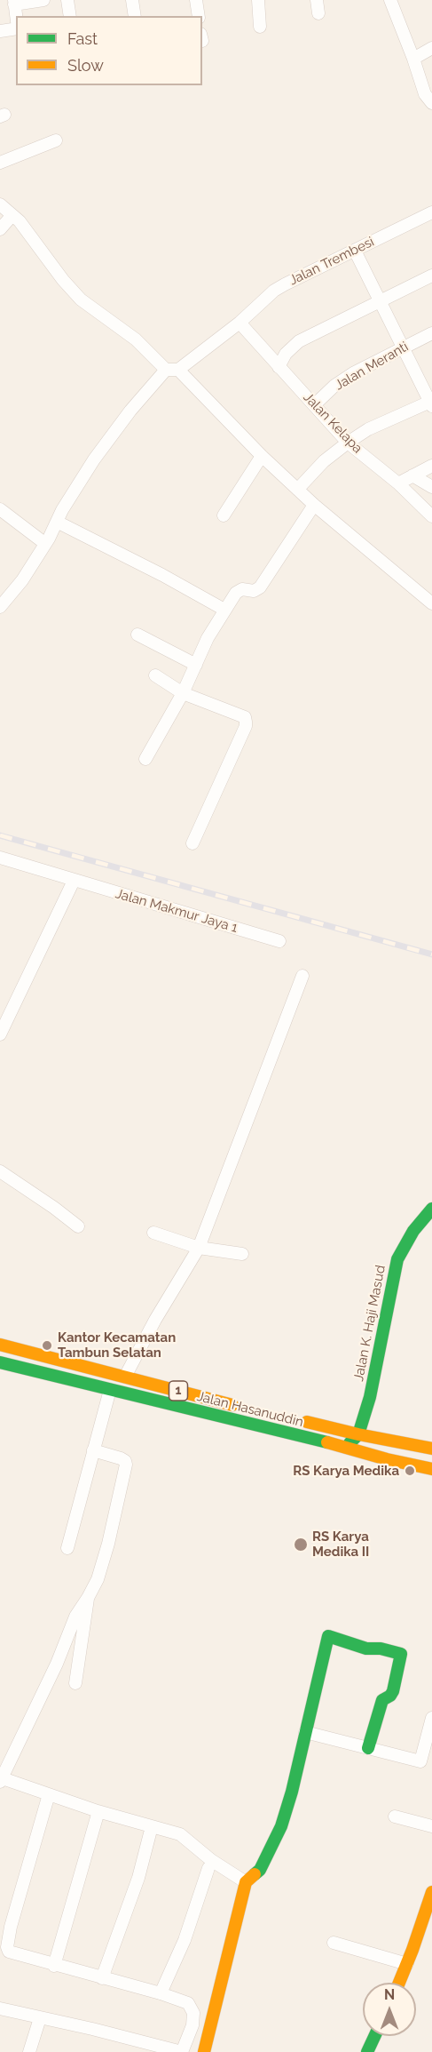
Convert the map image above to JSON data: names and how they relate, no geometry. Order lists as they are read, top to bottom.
{
  "streets": {
    "main road": ["Jalan K. Haji Masud", "1", "Jalan Hasanuddin"],
    "street": [
      "Jalan Trembesi",
      "Jalan Meranti",
      "Jalan Kelapa",
      "Jalan Makmur Jaya 1"
    ]
  },
  "crossings": [
    ["Jalan Trembesi", "Jalan Kelapa"],
    ["Jalan Meranti", "Jalan Kelapa"],
    ["Jalan K. Haji Masud", "Jalan Hasanuddin"]
  ],
  "places": ["Kantor Kecamatan Tambun Selatan", "RS Karya Medika", "RS Karya Medika II"],
  "legend": ["Fast", "Slow"],
  "north": "top"
}
